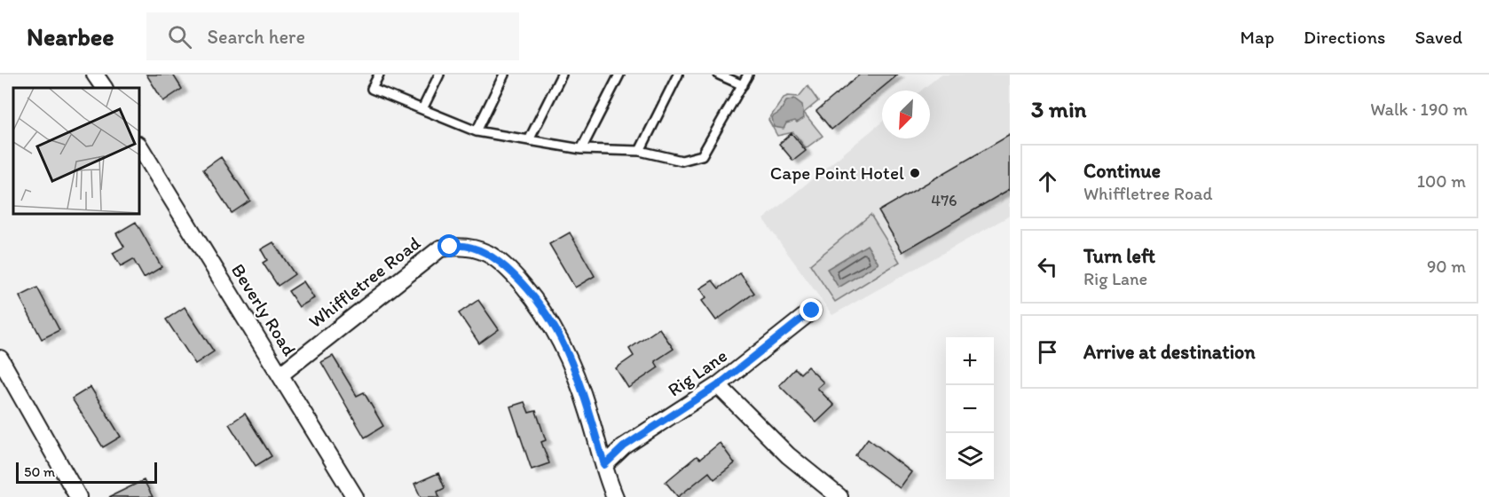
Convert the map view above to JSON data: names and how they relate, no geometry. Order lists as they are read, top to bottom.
{
  "streets": {
    "street": ["Whiffletree Road", "Beverly Road", "Rig Lane"]
  },
  "crossings": [
    ["Whiffletree Road", "Beverly Road"],
    ["Whiffletree Road", "Rig Lane"]
  ],
  "places": ["Cape Point Hotel"],
  "house_numbers": ["476"],
  "scale_bar": "50 m",
  "north": "bottom left",
  "page": {
    "header": "Nearbee",
    "search": "Search here",
    "nav": ["Map", "Directions", "Saved"],
    "heading": ["3 min", "Walk · 190 m"],
    "list": [
      ["Continue", "Whiffletree Road", "100 m"],
      ["Turn left", "Rig Lane", "90 m"],
      "Arrive at destination"
    ],
    "map_buttons": ["+", "−"],
    "scale": "50 m"
  }
}
